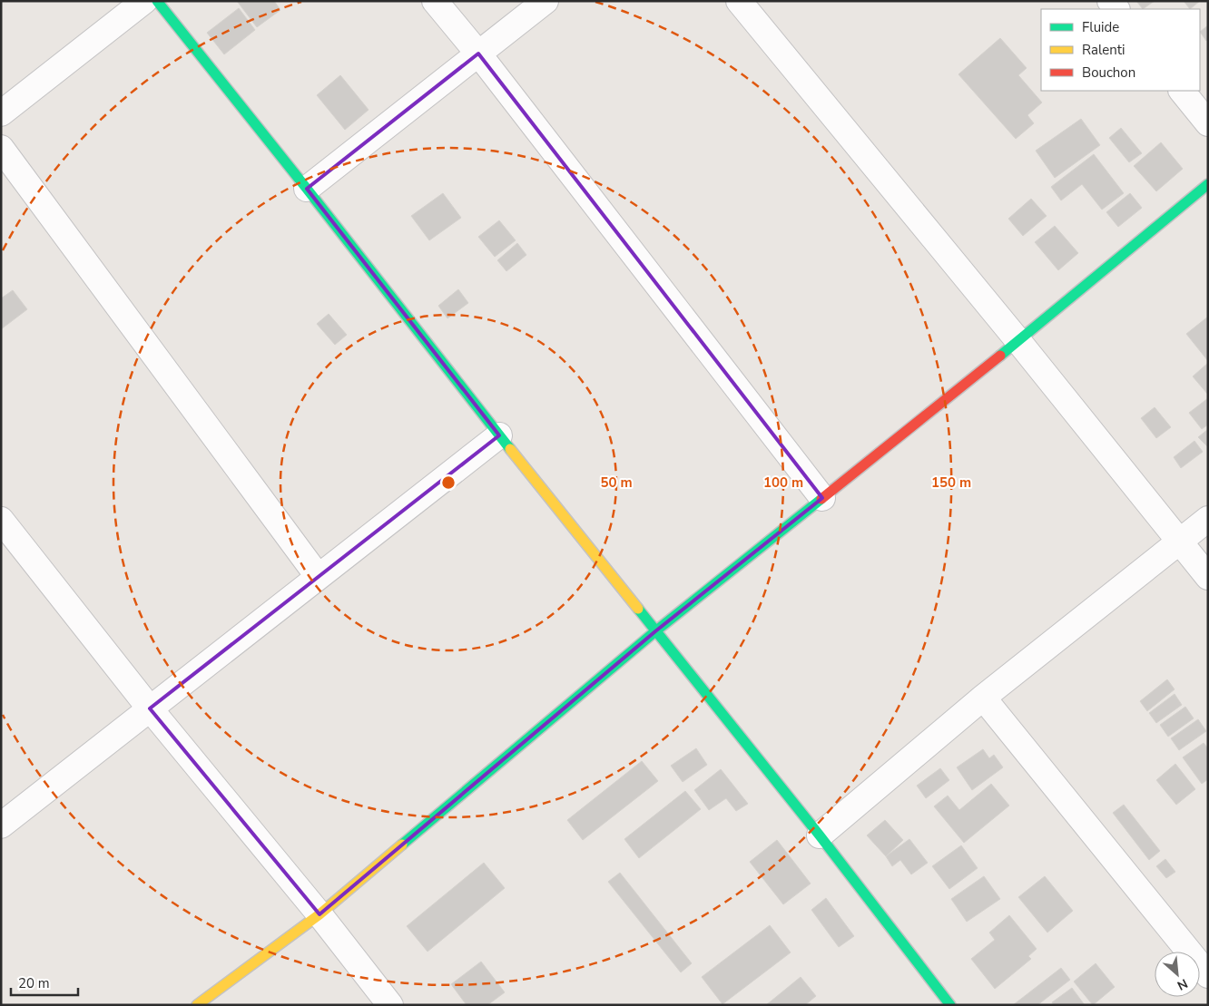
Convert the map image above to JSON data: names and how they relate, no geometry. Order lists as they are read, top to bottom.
{
  "legend": ["Fluide", "Ralenti", "Bouchon"],
  "scale_bar": "20 m",
  "north": "bottom right",
  "rings": ["50 m", "100 m", "150 m"]
}
